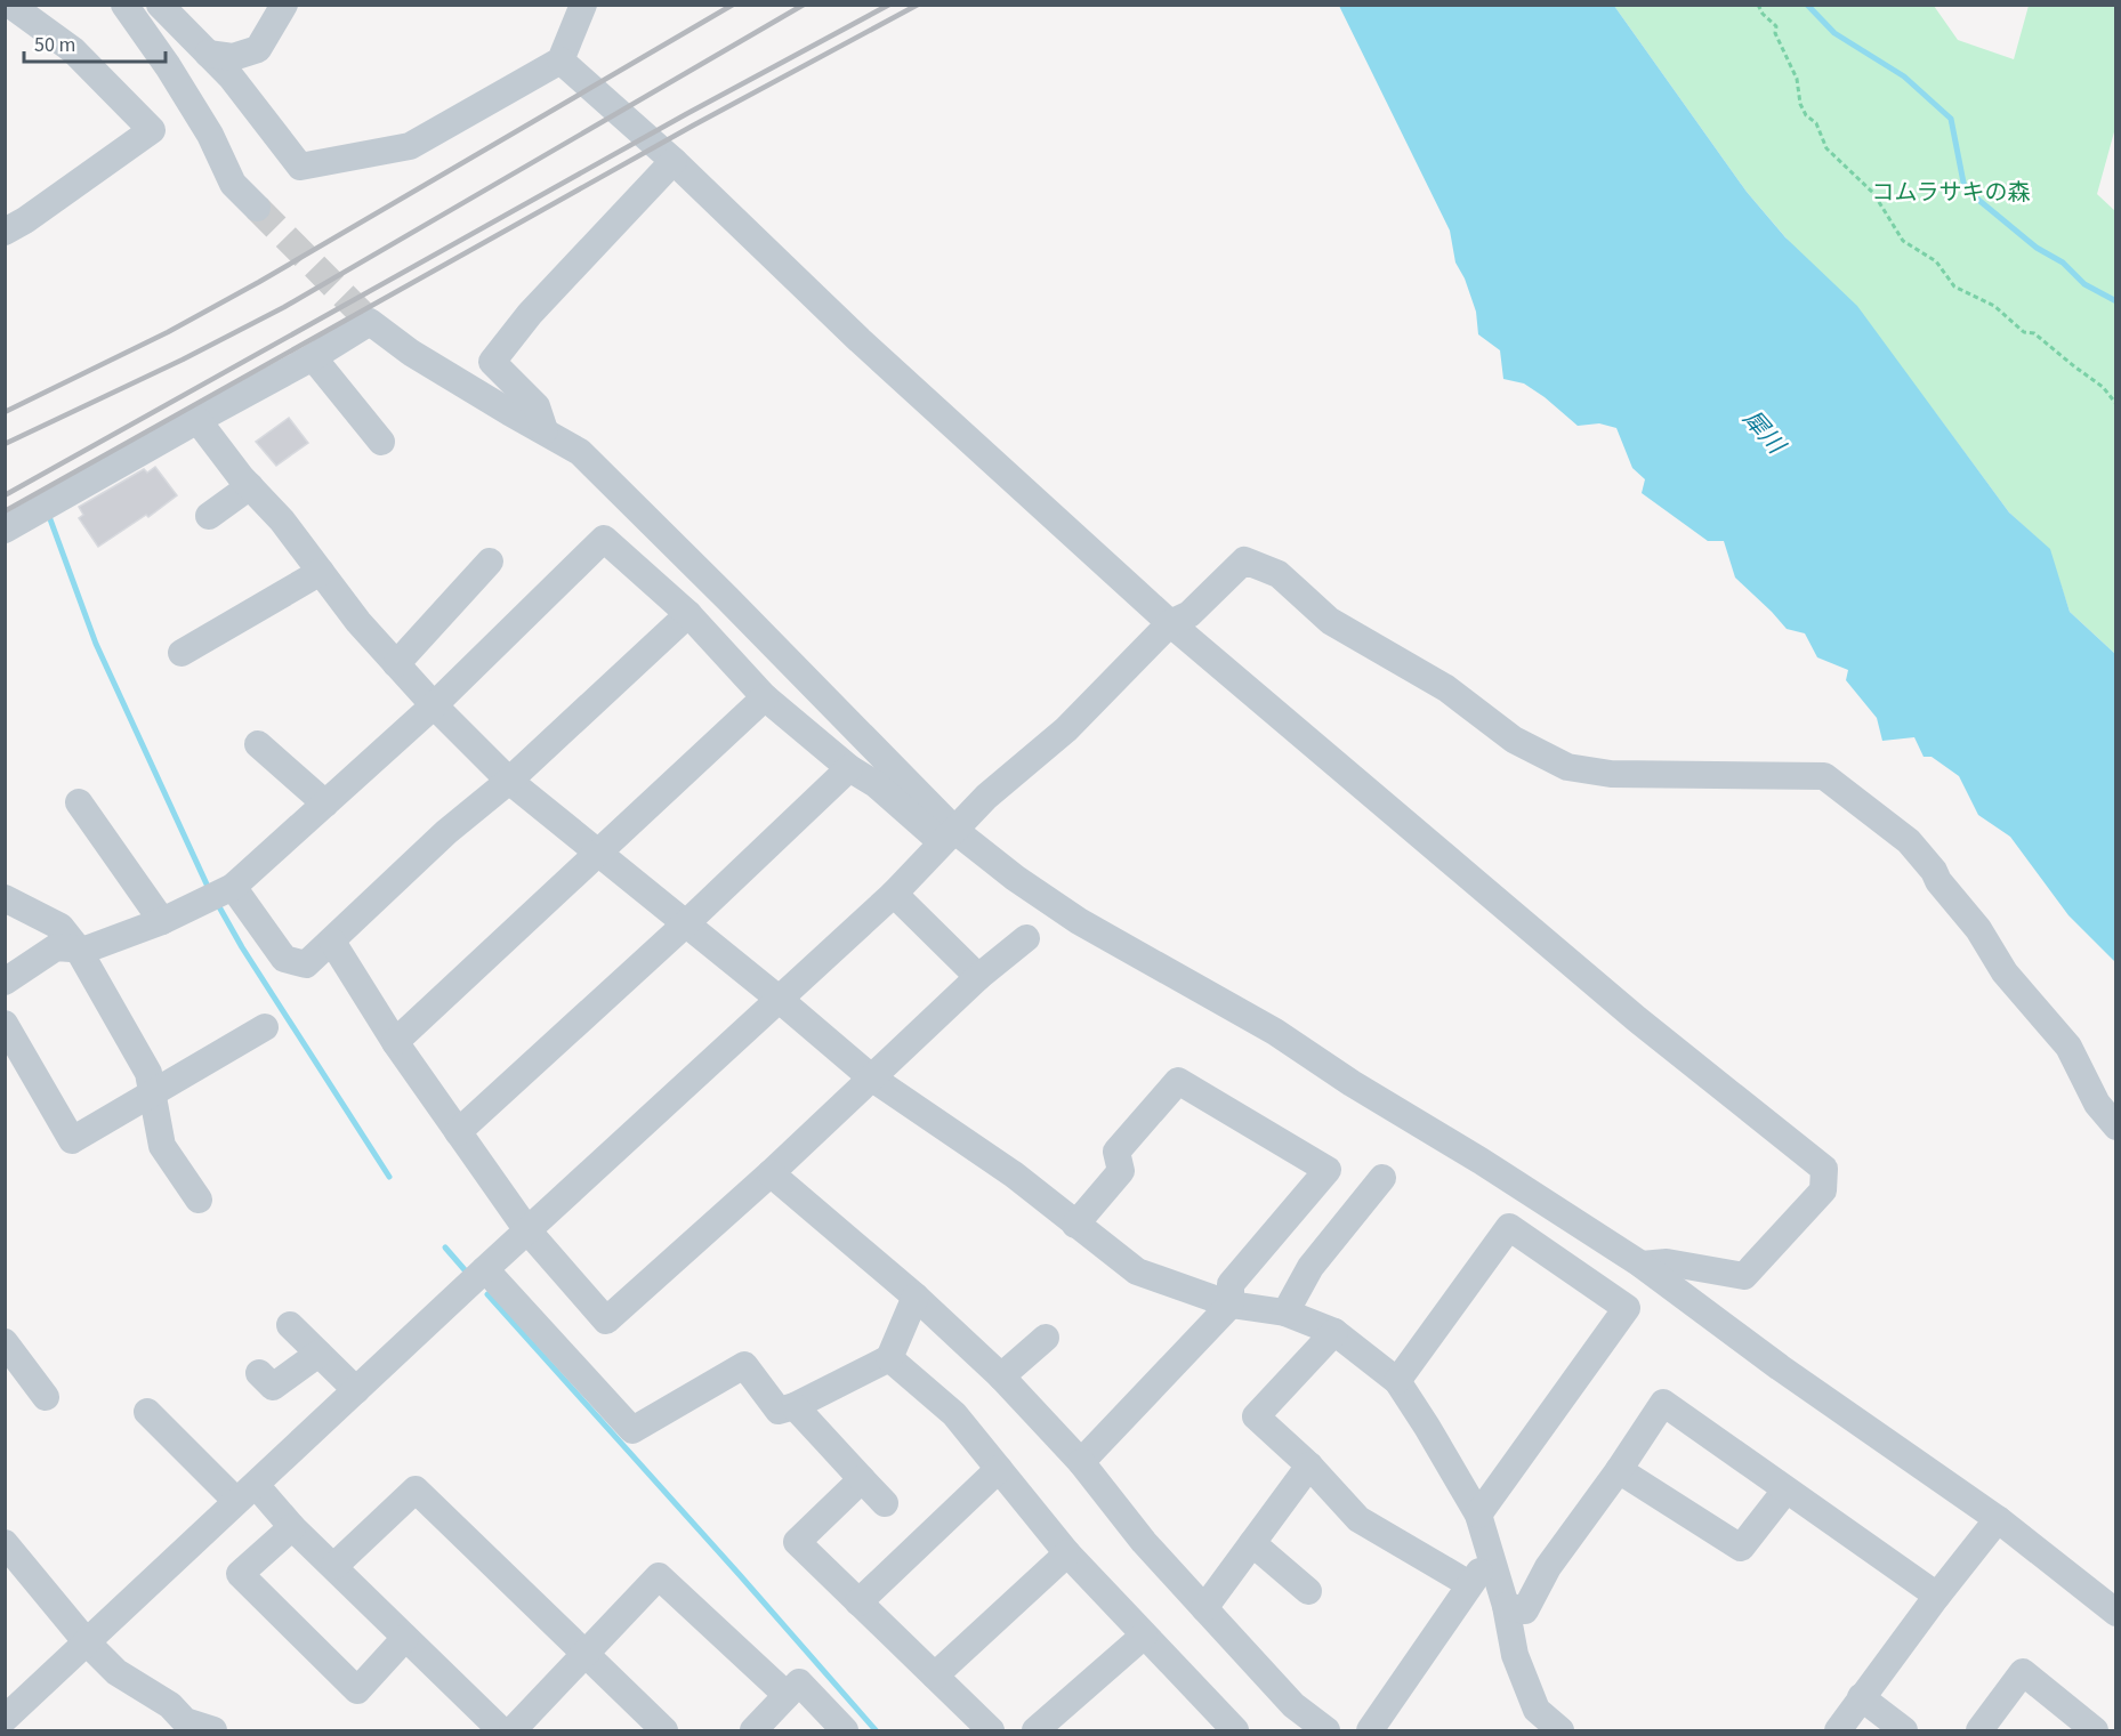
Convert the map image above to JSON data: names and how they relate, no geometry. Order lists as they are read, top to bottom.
{
  "water": ["犀川"],
  "parks": ["コムラサキの森"],
  "scale_bar": "50 m"
}
